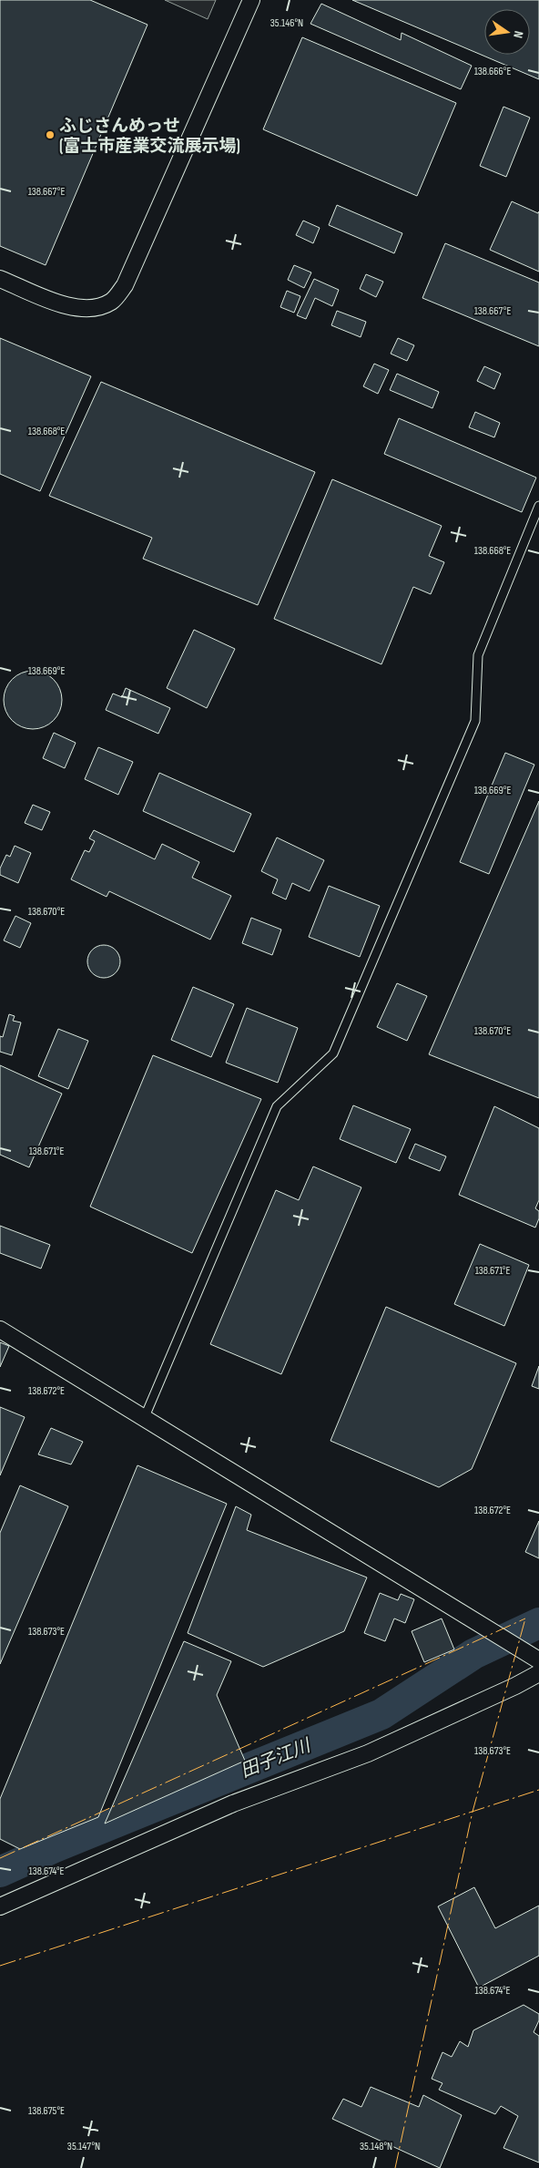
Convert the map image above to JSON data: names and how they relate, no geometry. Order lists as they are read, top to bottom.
{
  "water": ["田子江川"],
  "places": ["ふじさんめっせ (富士市産業交流展示場)"],
  "north": "right",
  "coordinates": [
    "35.146°N",
    "138.666°E",
    "138.667°E",
    "138.668°E",
    "138.669°E",
    "138.670°E",
    "138.671°E",
    "138.672°E",
    "138.673°E",
    "138.674°E",
    "138.675°E",
    "35.147°N",
    "35.148°N"
  ]
}
